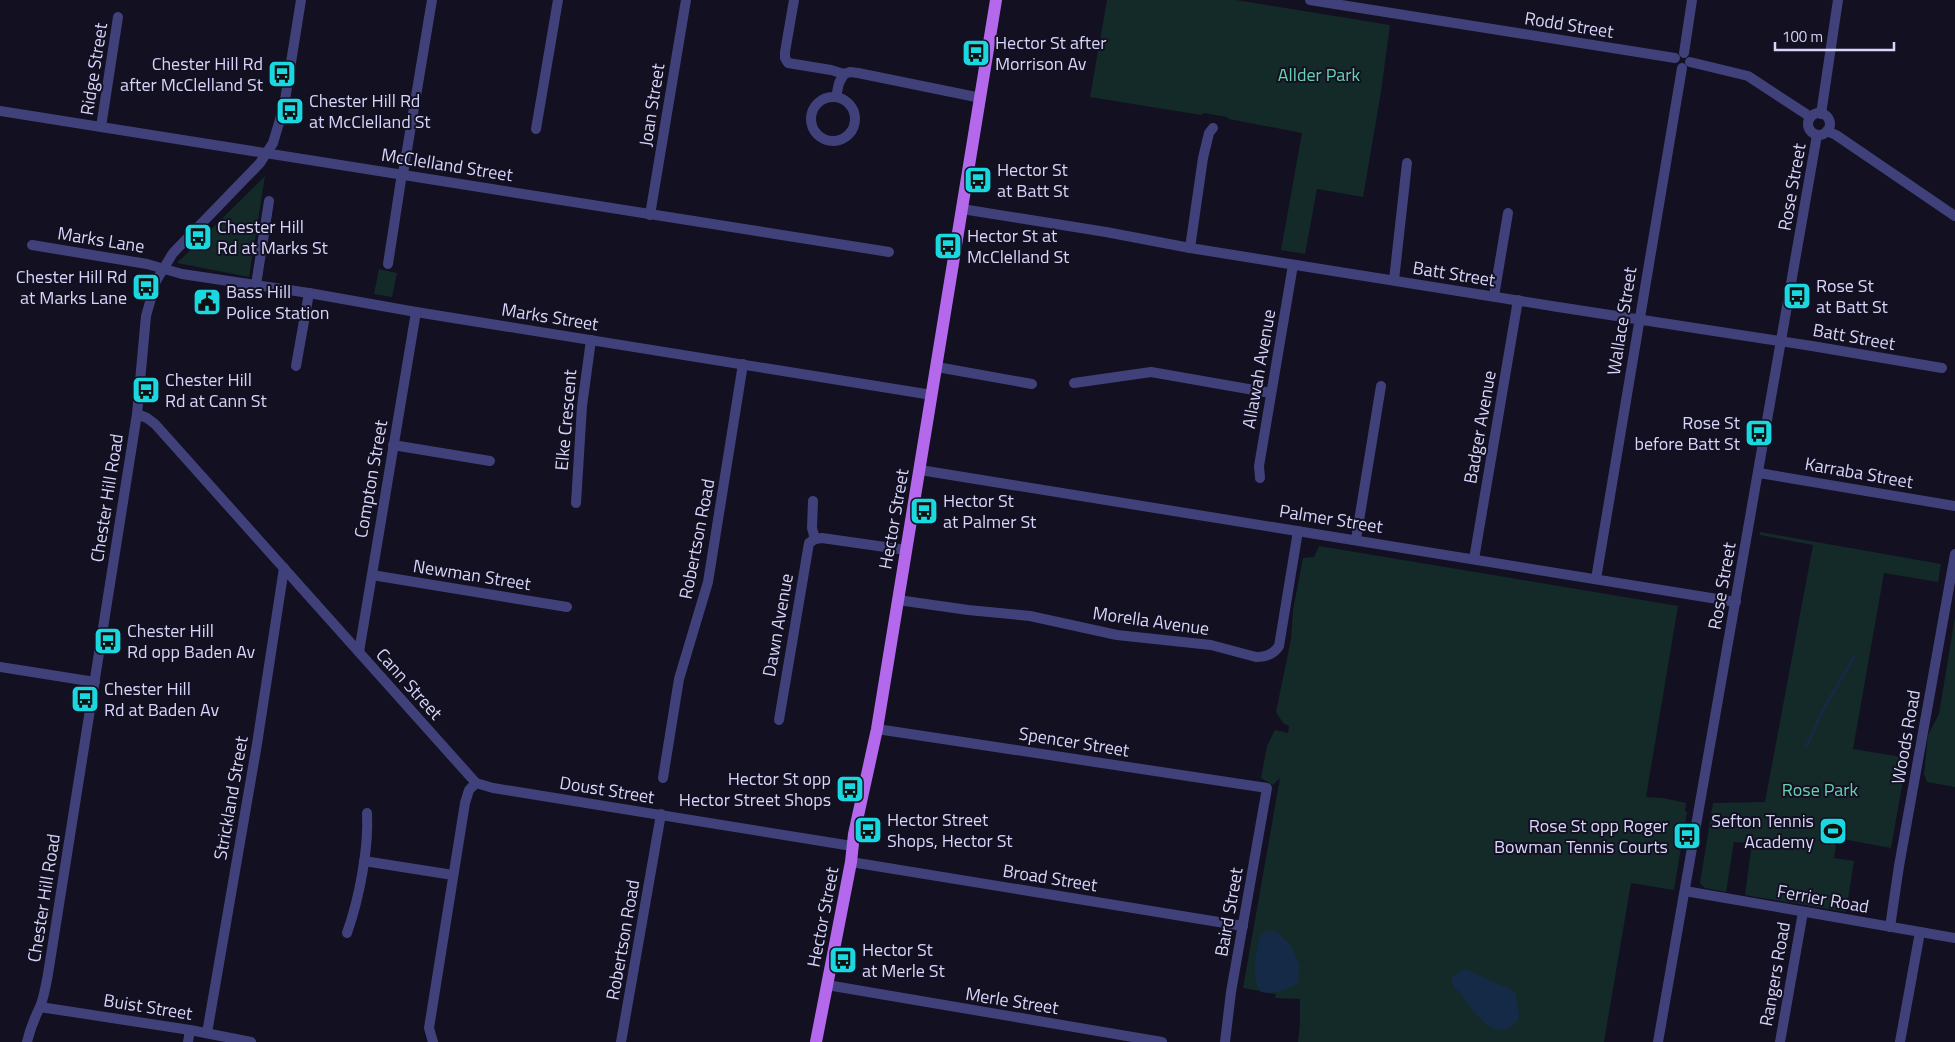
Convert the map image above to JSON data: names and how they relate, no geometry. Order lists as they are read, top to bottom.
{
  "streets": {
    "main road": ["Hector Street"],
    "street": [
      "Rodd Street",
      "Ridge Street",
      "Joan Street",
      "McClelland Street",
      "Rose Street",
      "Marks Lane",
      "Batt Street",
      "Marks Street",
      "Wallace Street",
      "Allawah Avenue",
      "Elke Crescent",
      "Badger Avenue",
      "Karraba Street",
      "Compton Street",
      "Chester Hill Road",
      "Palmer Street",
      "Robertson Road",
      "Newman Street",
      "Morella Avenue",
      "Dawn Avenue",
      "Cann Street",
      "Woods Road",
      "Spencer Street",
      "Doust Street",
      "Strickland Street",
      "Broad Street",
      "Ferrier Road",
      "Baird Street",
      "Rangers Road",
      "Merle Street",
      "Buist Street"
    ]
  },
  "crossings": [
    ["Ridge Street", "McClelland Street"],
    ["Joan Street", "McClelland Street"],
    ["McClelland Street", "Chester Hill Road"],
    ["Rose Street", "Batt Street"],
    ["Rose Street", "Karraba Street"],
    ["Rose Street", "Palmer Street"],
    ["Rose Street", "Ferrier Road"],
    ["Marks Lane", "Marks Street"],
    ["Marks Lane", "Chester Hill Road"],
    ["Batt Street", "Wallace Street"],
    ["Batt Street", "Allawah Avenue"],
    ["Batt Street", "Badger Avenue"],
    ["Batt Street", "Hector Street"],
    ["Marks Street", "Elke Crescent"],
    ["Marks Street", "Compton Street"],
    ["Marks Street", "Chester Hill Road"],
    ["Marks Street", "Hector Street"],
    ["Marks Street", "Robertson Road"],
    ["Wallace Street", "Palmer Street"],
    ["Badger Avenue", "Palmer Street"],
    ["Compton Street", "Newman Street"],
    ["Compton Street", "Cann Street"],
    ["Chester Hill Road", "Cann Street"],
    ["Chester Hill Road", "Buist Street"],
    ["Hector Street", "Palmer Street"],
    ["Hector Street", "Morella Avenue"],
    ["Hector Street", "Spencer Street"],
    ["Hector Street", "Doust Street"],
    ["Hector Street", "Broad Street"],
    ["Hector Street", "Merle Street"],
    ["Palmer Street", "Morella Avenue"],
    ["Robertson Road", "Doust Street"],
    ["Cann Street", "Doust Street"],
    ["Cann Street", "Strickland Street"],
    ["Woods Road", "Ferrier Road"],
    ["Spencer Street", "Baird Street"],
    ["Strickland Street", "Buist Street"],
    ["Broad Street", "Baird Street"],
    ["Ferrier Road", "Rangers Road"]
  ],
  "parks": ["Allder Park", "Rose Park"],
  "places": {
    "bus stop": [
      "Hector St after Morrison Av",
      "Chester Hill Rd after McClelland St",
      "Chester Hill Rd at McClelland St",
      "Hector St at Batt St",
      "Chester Hill Rd at Marks St",
      "Hector St at McClelland St",
      "Chester Hill Rd at Marks Lane",
      "Rose St at Batt St",
      "Chester Hill Rd at Cann St",
      "Rose St before Batt St",
      "Hector St at Palmer St",
      "Chester Hill Rd opp Baden Av",
      "Chester Hill Rd at Baden Av",
      "Hector St opp Hector Street Shops",
      "Hector Street Shops, Hector St",
      "Rose St opp Roger Bowman Tennis Courts",
      "Hector St at Merle St"
    ],
    "public building": ["Bass Hill Police Station"],
    "sports": ["Sefton Tennis Academy"]
  },
  "scale_bar": "100 m"
}
